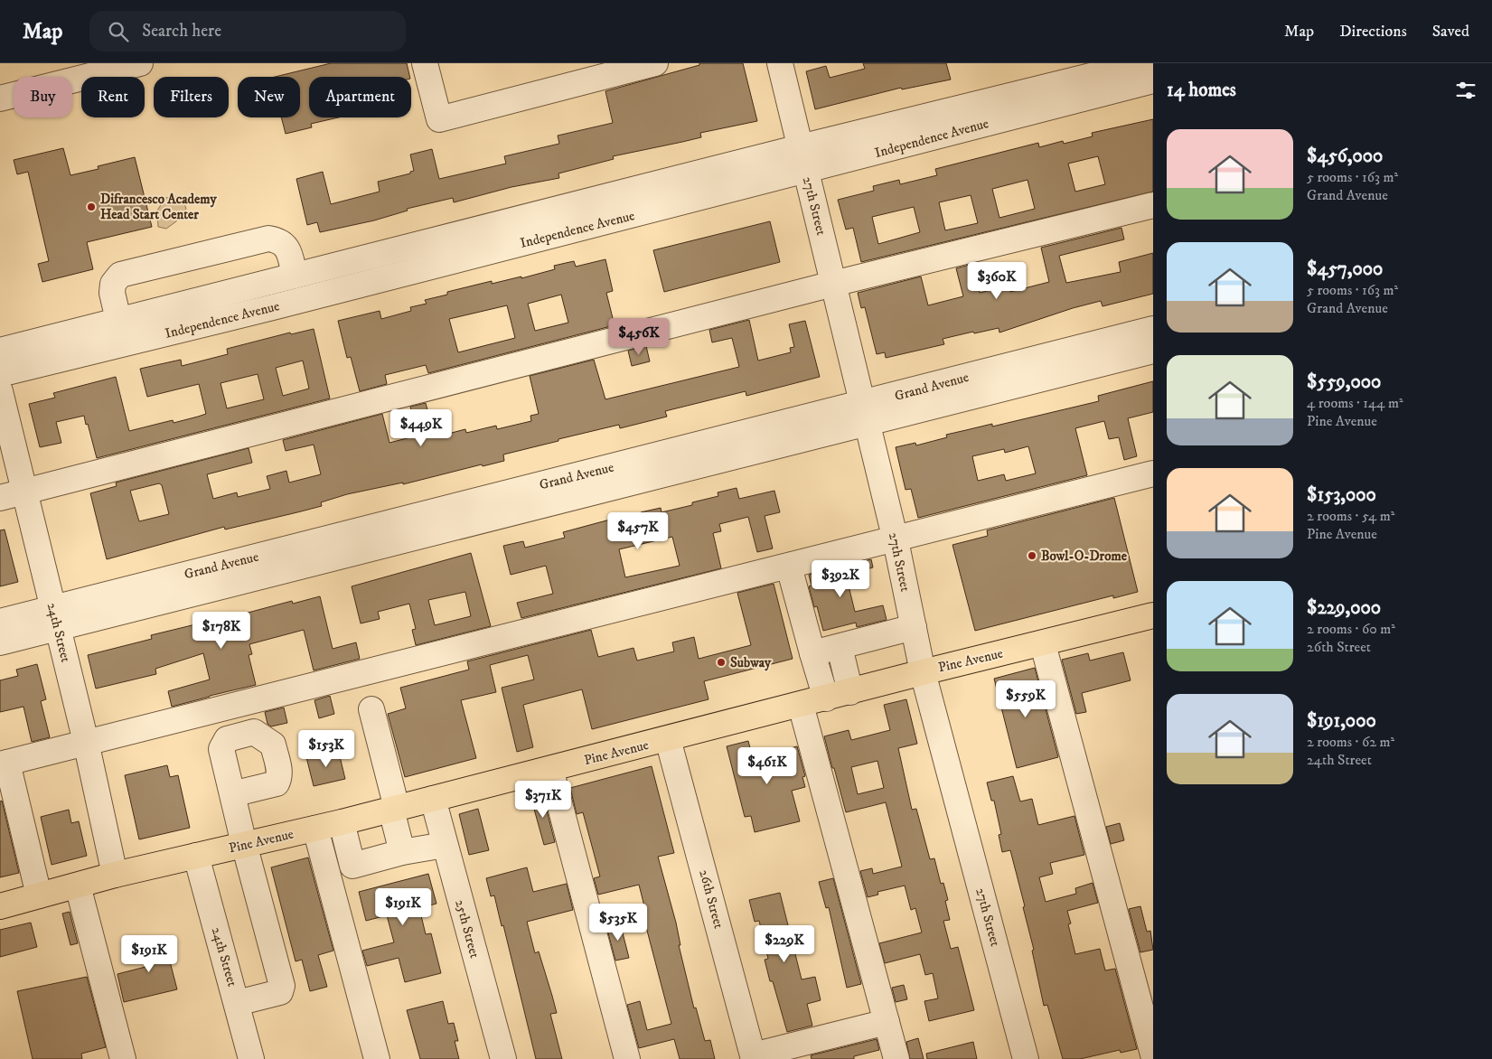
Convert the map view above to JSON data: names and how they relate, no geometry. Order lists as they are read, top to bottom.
{
  "streets": {
    "main road": ["Pine Avenue"],
    "street": [
      "Independence Avenue",
      "27th Street",
      "Grand Avenue",
      "24th Street",
      "26th Street",
      "25th Street"
    ]
  },
  "crossings": [
    ["Independence Avenue", "27th Street"],
    ["27th Street", "Grand Avenue"],
    ["27th Street", "Pine Avenue"],
    ["Grand Avenue", "24th Street"],
    ["24th Street", "Pine Avenue"],
    ["Pine Avenue", "26th Street"],
    ["Pine Avenue", "25th Street"]
  ],
  "places": ["Difrancesco Academy Head Start Center", "Bowl-O-Drome", "Subway"],
  "page": {
    "header": "Map",
    "search": "Search here",
    "nav": ["Map", "Directions", "Saved"],
    "heading": "14 homes",
    "chip": [
      "Buy",
      "Rent",
      "Filters",
      "New",
      "Apartment"
    ],
    "list": [
      {
        "name": "$456,000",
        "note": "5 rooms · 163 m² · Grand Avenue"
      },
      {
        "name": "$457,000",
        "note": "5 rooms · 163 m² · Grand Avenue"
      },
      {
        "name": "$559,000",
        "note": "4 rooms · 144 m² · Pine Avenue"
      },
      {
        "name": "$153,000",
        "note": "2 rooms · 54 m² · Pine Avenue"
      },
      {
        "name": "$229,000",
        "note": "2 rooms · 60 m² · 26th Street"
      },
      {
        "name": "$191,000",
        "note": "2 rooms · 62 m² · 24th Street"
      }
    ],
    "price": [
      "$360K",
      "$456K",
      "$449K",
      "$457K",
      "$392K",
      "$178K",
      "$559K",
      "$153K",
      "$461K",
      "$371K",
      "$191K",
      "$535K",
      "$229K",
      "$191K"
    ]
  }
}
